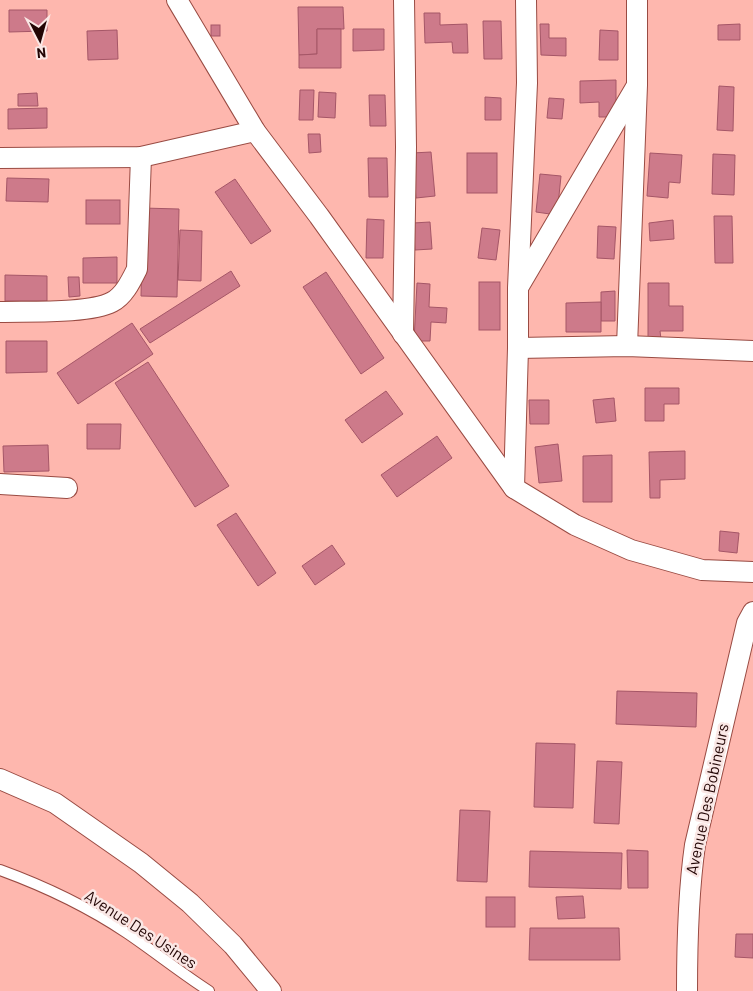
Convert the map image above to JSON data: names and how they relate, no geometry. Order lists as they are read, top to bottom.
{
  "streets": {
    "street": ["Avenue Des Bobineurs"],
    "lane": ["Avenue Des Usines"]
  },
  "north": "bottom"
}
